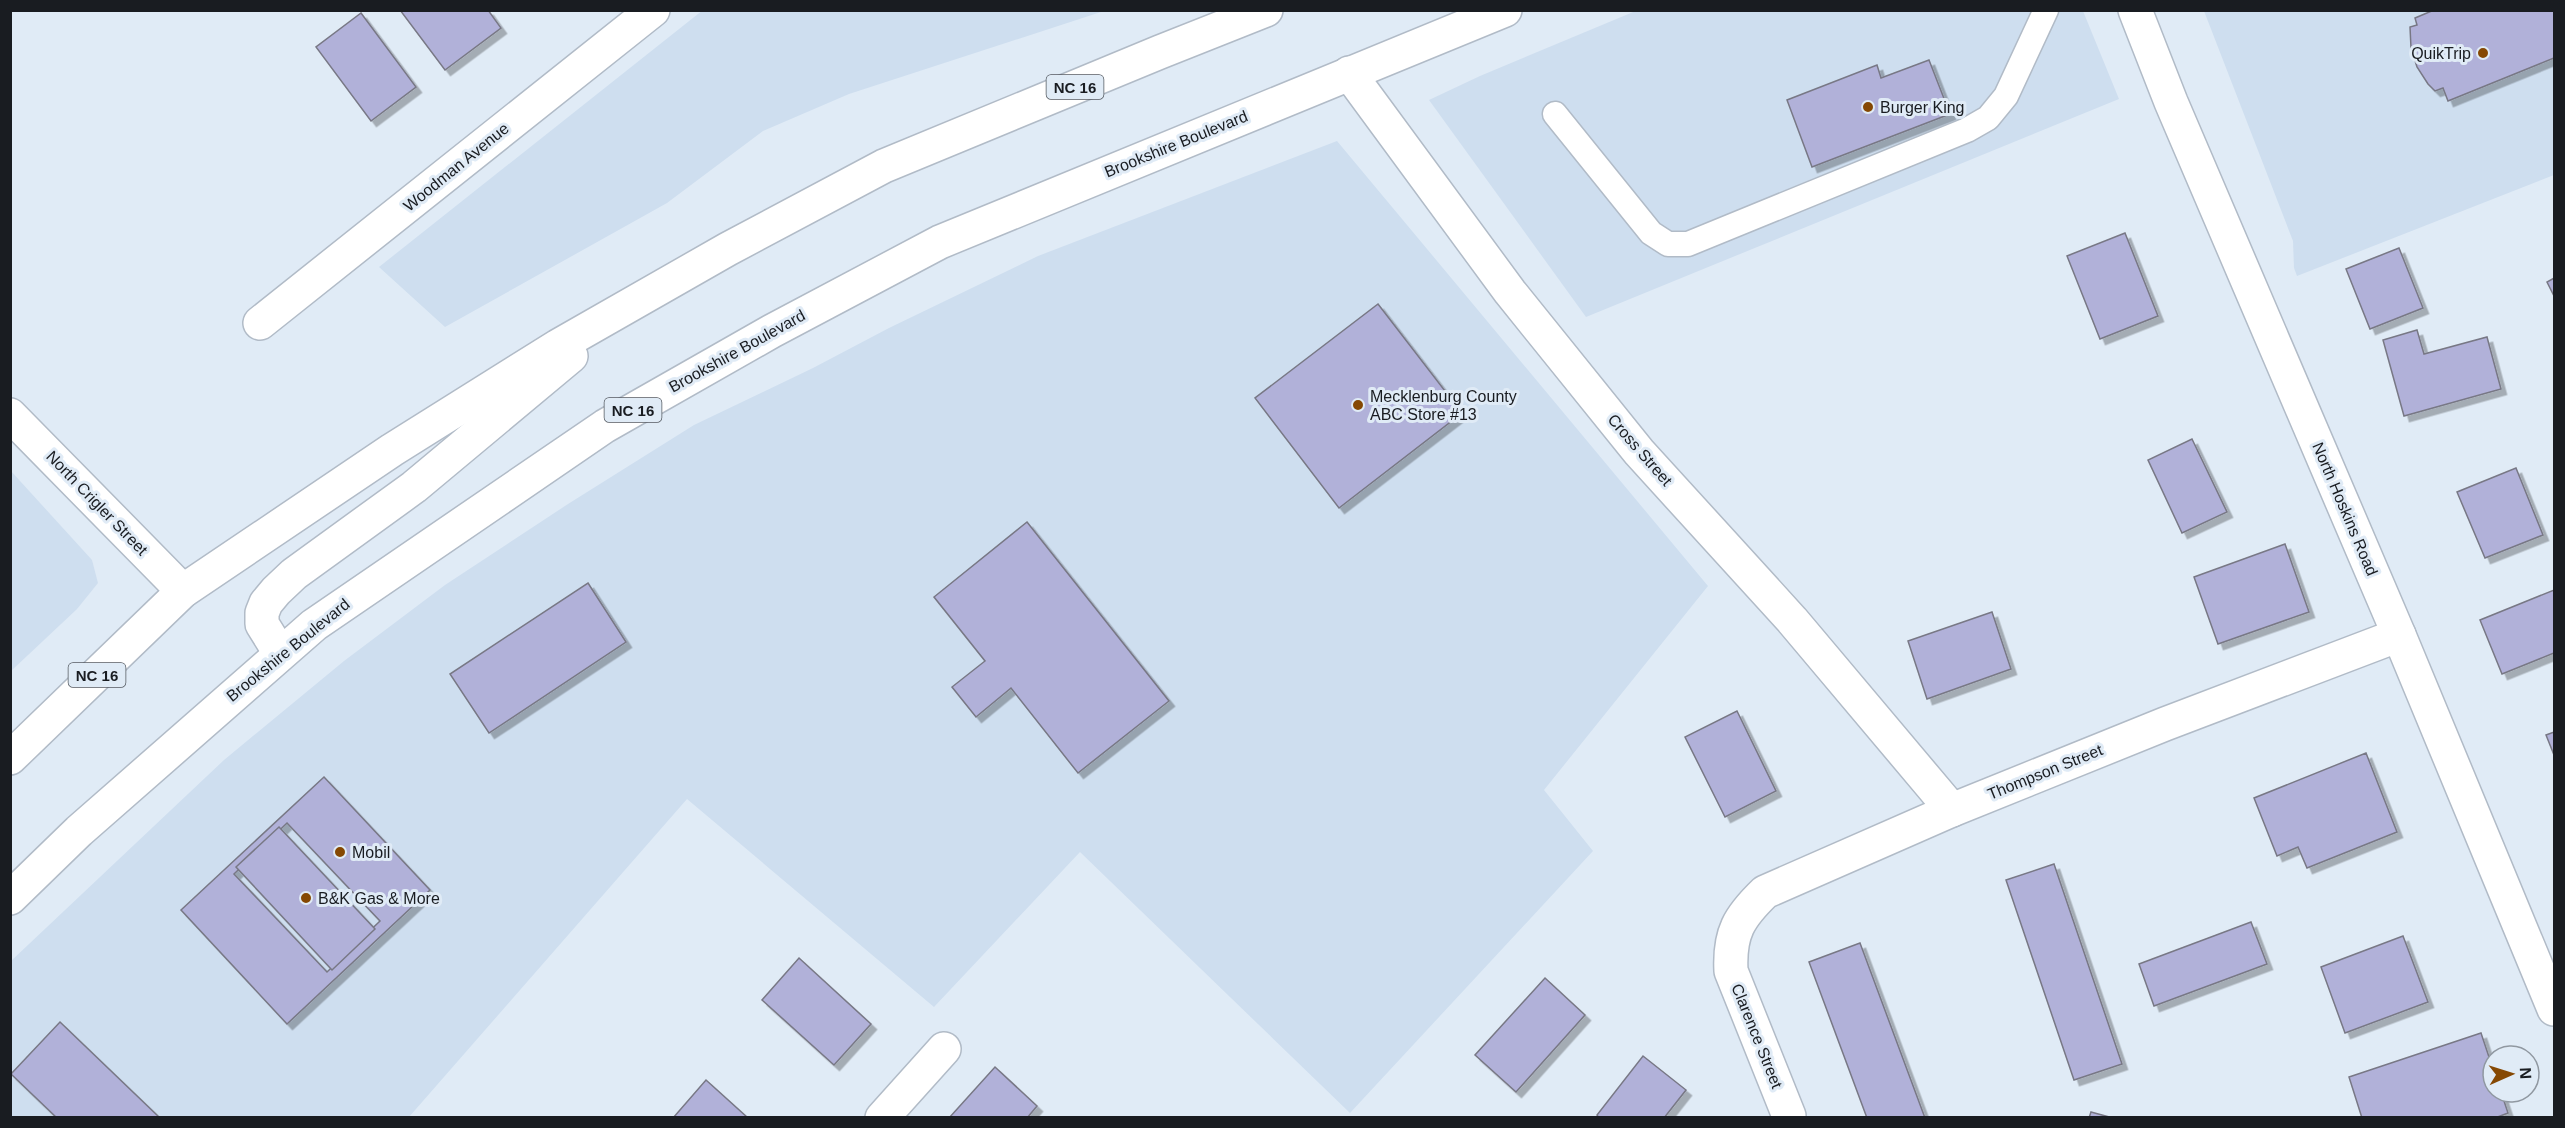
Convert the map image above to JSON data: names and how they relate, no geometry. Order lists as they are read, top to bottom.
{
  "streets": {
    "main road": [
      "NC 16",
      "Brookshire Boulevard",
      "Woodman Avenue",
      "Cross Street",
      "North Crigler Street",
      "North Hoskins Road",
      "Thompson Street",
      "Clarence Street"
    ]
  },
  "crossings": [
    ["NC 16", "North Crigler Street"],
    ["Brookshire Boulevard", "Cross Street"],
    ["Cross Street", "Thompson Street"],
    ["North Hoskins Road", "Thompson Street"],
    ["Thompson Street", "Clarence Street"]
  ],
  "places": [
    "QuikTrip",
    "Burger King",
    "Mecklenburg County ABC Store #13",
    "Mobil",
    "B&K Gas & More"
  ],
  "north": "right"
}
